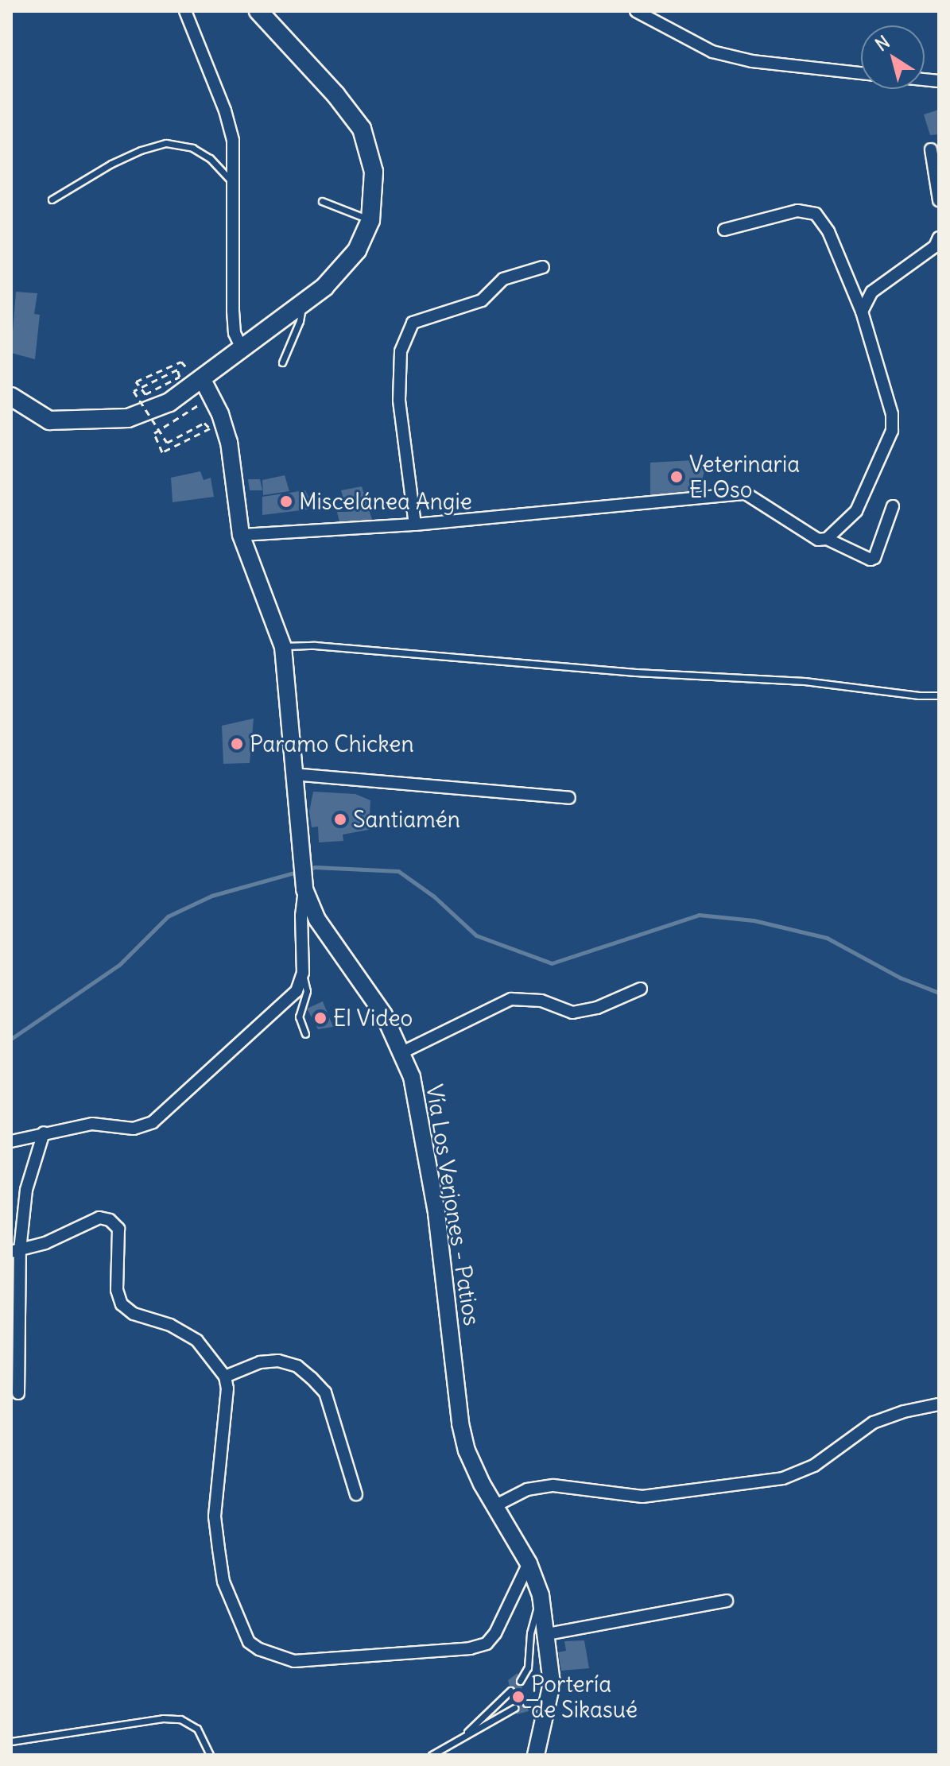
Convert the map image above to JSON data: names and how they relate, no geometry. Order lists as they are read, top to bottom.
{
  "streets": {
    "street": ["Vía Los Verjones - Patios"]
  },
  "places": [
    "Veterinaria El Oso",
    "Miscelánea Angie",
    "Paramo Chicken",
    "Santiamén",
    "El Video",
    "Portería de Sikasué"
  ],
  "north": "top left"
}
